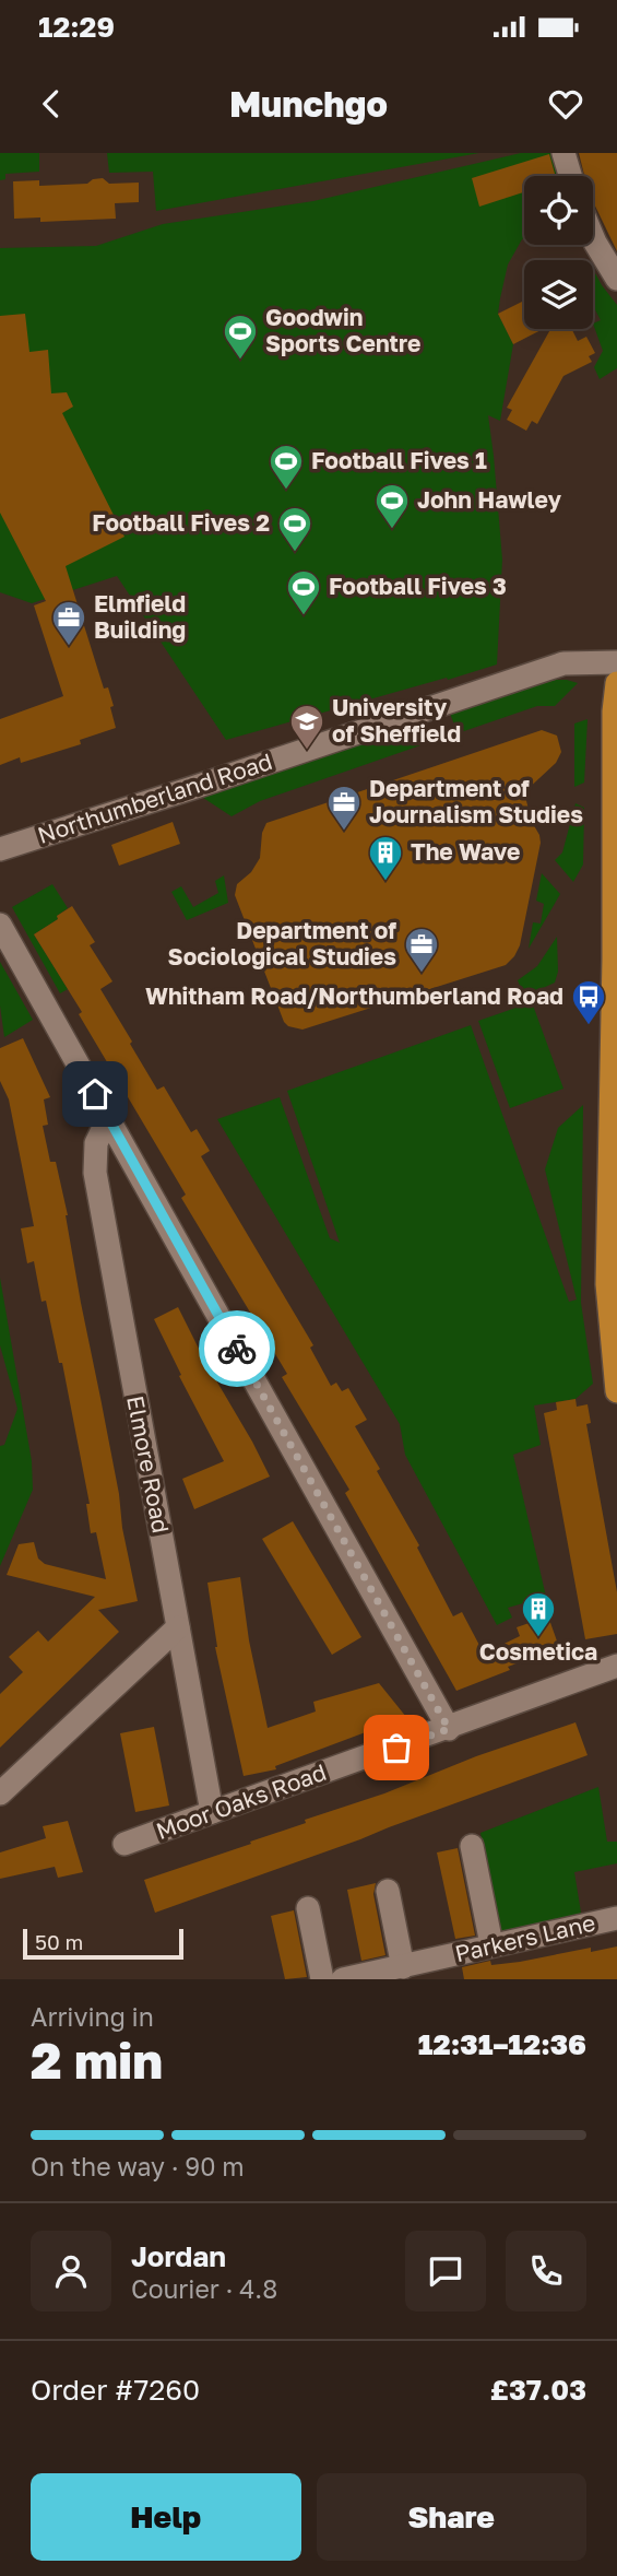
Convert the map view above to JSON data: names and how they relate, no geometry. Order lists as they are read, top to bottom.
{
  "streets": {
    "street": [
      "Northumberland Road",
      "Elmore Road",
      "Moor Oaks Road",
      "Parkers Lane"
    ]
  },
  "crossings": [
    ["Elmore Road", "Moor Oaks Road"]
  ],
  "places": {
    "sports": [
      "Goodwin Sports Centre",
      "Football Fives 1",
      "John Hawley",
      "Football Fives 2",
      "Football Fives 3"
    ],
    "office": ["Elmfield Building", "Department of Journalism Studies", "Department of Sociological Studies"],
    "school or university": ["University of Sheffield"],
    "building": ["The Wave", "Cosmetica"],
    "bus stop": ["Whitham Road/Northumberland Road"]
  },
  "scale_bar": "50 m",
  "page": {
    "status": "12:29",
    "header": "Munchgo",
    "scale": "50 m",
    "heading": ["2 min", "Arriving in", "12:31–12:36"],
    "panel": [
      "Jordan",
      "Courier · 4.8",
      "Order #7260",
      "£37.03"
    ],
    "bar": "On the way · 90 m",
    "buttons": ["Help", "Share"]
  }
}
